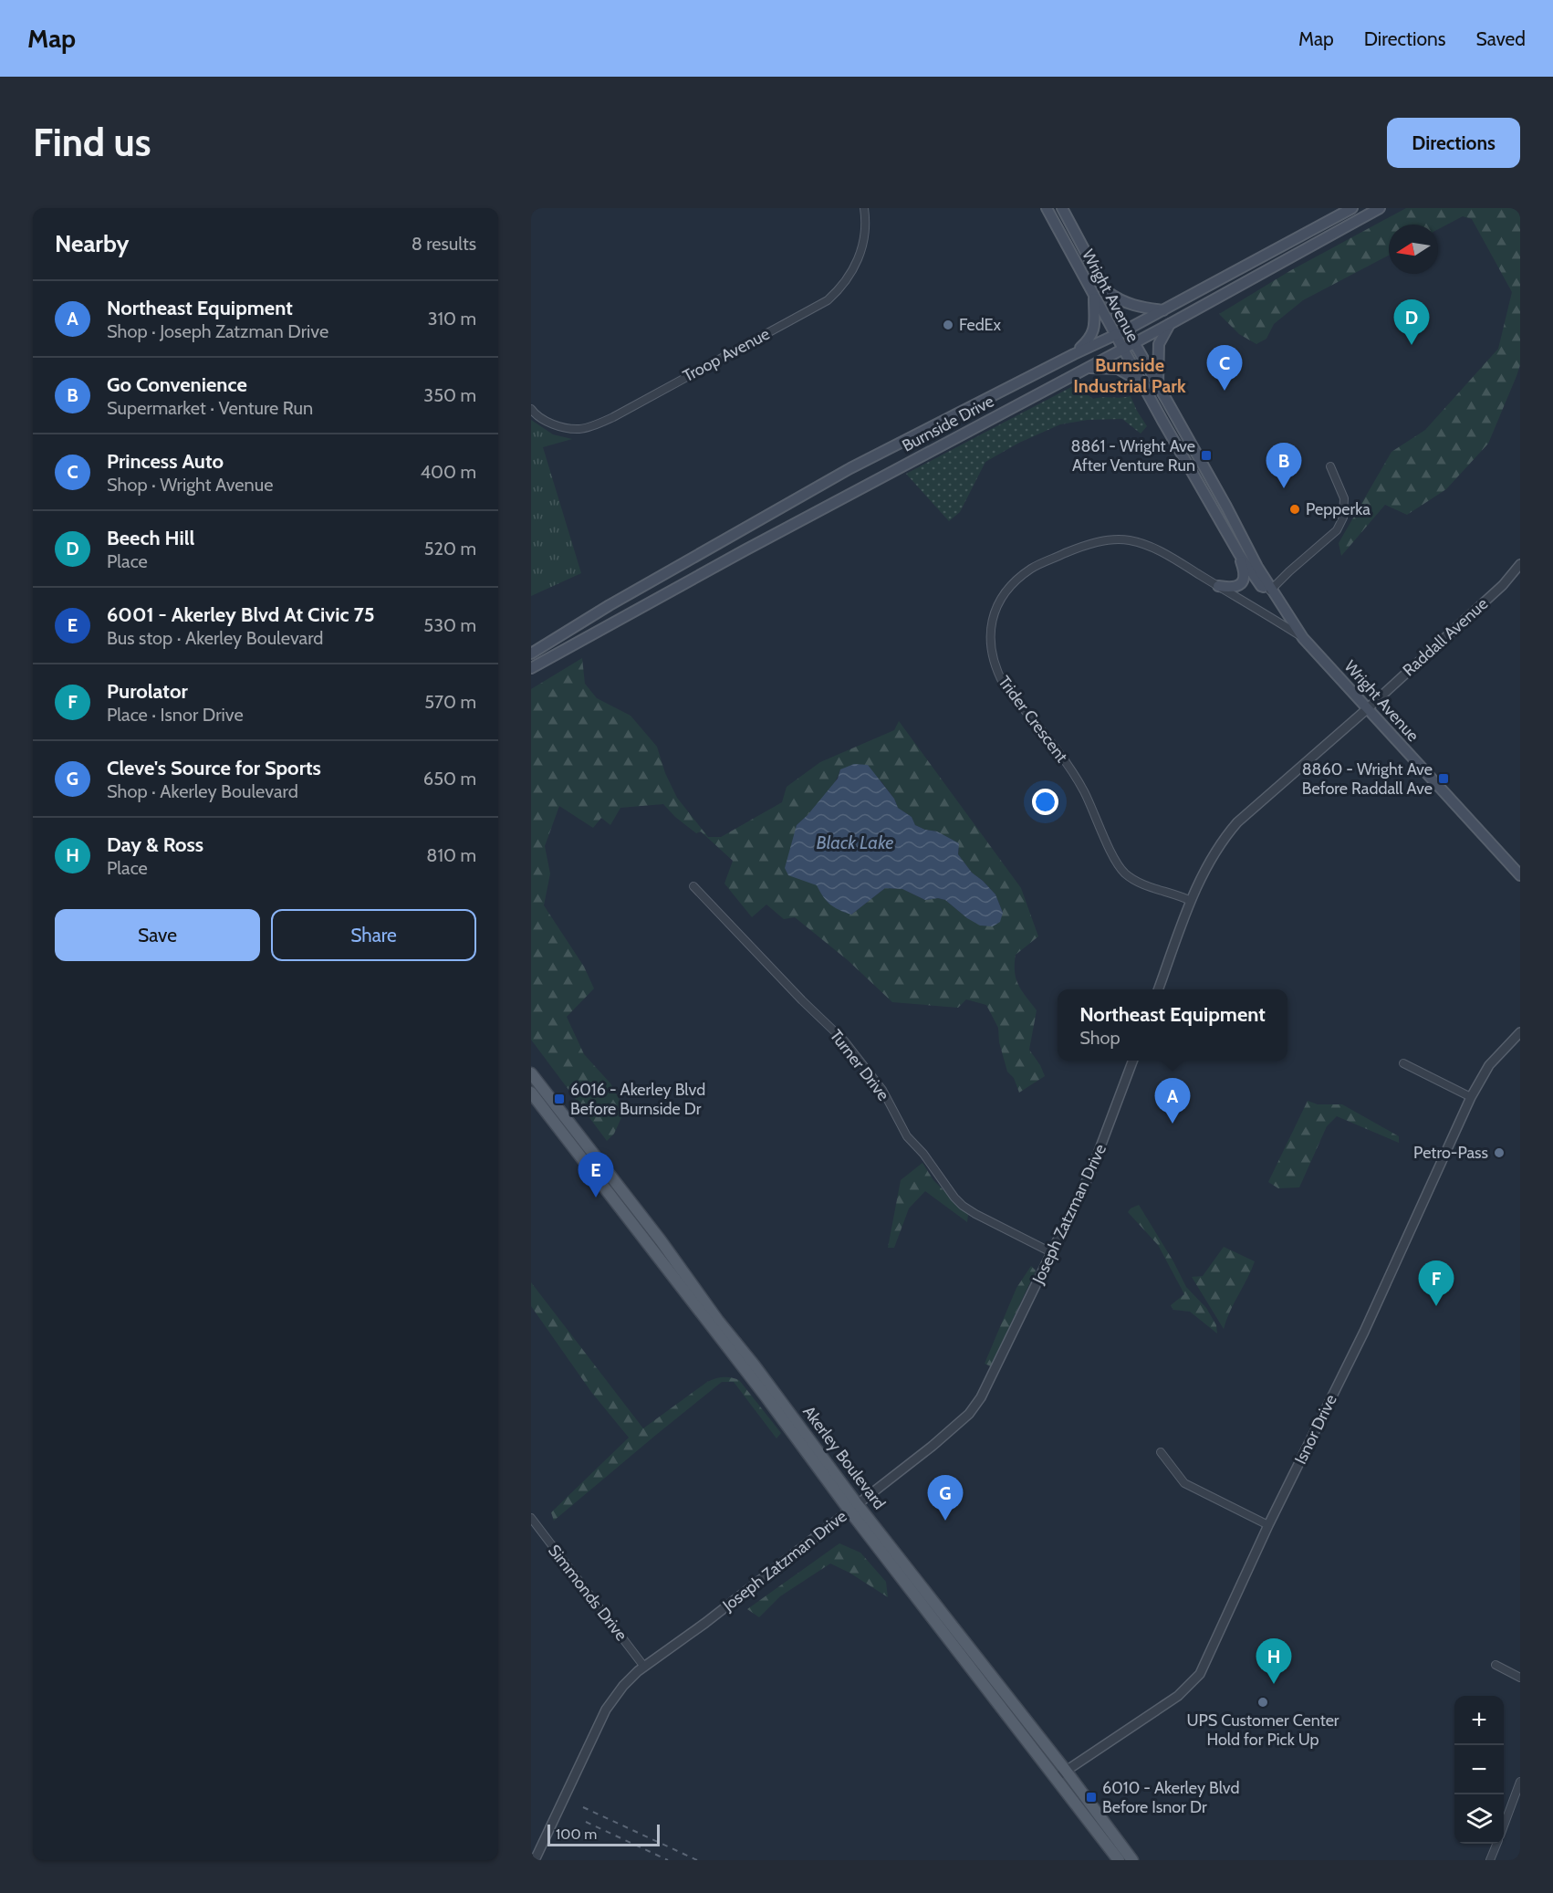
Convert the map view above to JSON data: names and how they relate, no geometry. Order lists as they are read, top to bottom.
{
  "streets": {
    "main road": ["Wright Avenue", "Burnside Drive", "Akerley Boulevard"],
    "street": [
      "Troop Avenue",
      "Raddall Avenue",
      "Trider Crescent",
      "Turner Drive",
      "Joseph Zatzman Drive",
      "Isnor Drive",
      "Simmonds Drive"
    ]
  },
  "crossings": [
    ["Wright Avenue", "Burnside Drive"],
    ["Wright Avenue", "Raddall Avenue"],
    ["Wright Avenue", "Trider Crescent"],
    ["Turner Drive", "Joseph Zatzman Drive"],
    ["Joseph Zatzman Drive", "Akerley Boulevard"],
    ["Joseph Zatzman Drive", "Simmonds Drive"],
    ["Isnor Drive", "Akerley Boulevard"]
  ],
  "districts": ["Burnside Industrial Park"],
  "water": ["Black Lake"],
  "places": {
    "other": [
      "FedEx",
      "Pepperka",
      "Petro-Pass",
      "UPS Customer Center Hold for Pick Up"
    ],
    "transit": [
      "8861 - Wright Ave After Venture Run",
      "8860 - Wright Ave Before Raddall Ave",
      "6016 - Akerley Blvd Before Burnside Dr",
      "6010 - Akerley Blvd Before Isnor Dr"
    ]
  },
  "scale_bar": "100 m",
  "north": "left",
  "page": {
    "header": "Map",
    "nav": ["Map", "Directions", "Saved"],
    "buttons": [
      "Directions",
      ["Save", "Share"]
    ],
    "title": "Find us",
    "heading": ["Nearby", "8 results"],
    "list": [
      {
        "mark": "A",
        "name": "Northeast Equipment",
        "note": "Shop · Joseph Zatzman Drive",
        "value": "310 m"
      },
      {
        "mark": "B",
        "name": "Go Convenience",
        "note": "Supermarket · Venture Run",
        "value": "350 m"
      },
      {
        "mark": "C",
        "name": "Princess Auto",
        "note": "Shop · Wright Avenue",
        "value": "400 m"
      },
      {
        "mark": "D",
        "name": "Beech Hill",
        "note": "Place",
        "value": "520 m"
      },
      {
        "mark": "E",
        "name": "6001 - Akerley Blvd At Civic 75",
        "note": "Bus stop · Akerley Boulevard",
        "value": "530 m"
      },
      {
        "mark": "F",
        "name": "Purolator",
        "note": "Place · Isnor Drive",
        "value": "570 m"
      },
      {
        "mark": "G",
        "name": "Cleve's Source for Sports",
        "note": "Shop · Akerley Boulevard",
        "value": "650 m"
      },
      {
        "mark": "H",
        "name": "Day & Ross",
        "note": "Place",
        "value": "810 m"
      }
    ],
    "pins": [
      "D",
      "C",
      "B",
      "A",
      "E",
      "F",
      "G",
      "H"
    ],
    "popup": ["Northeast Equipment", "Shop"],
    "map_buttons": ["+", "−"],
    "scale": "100 m"
  }
}
